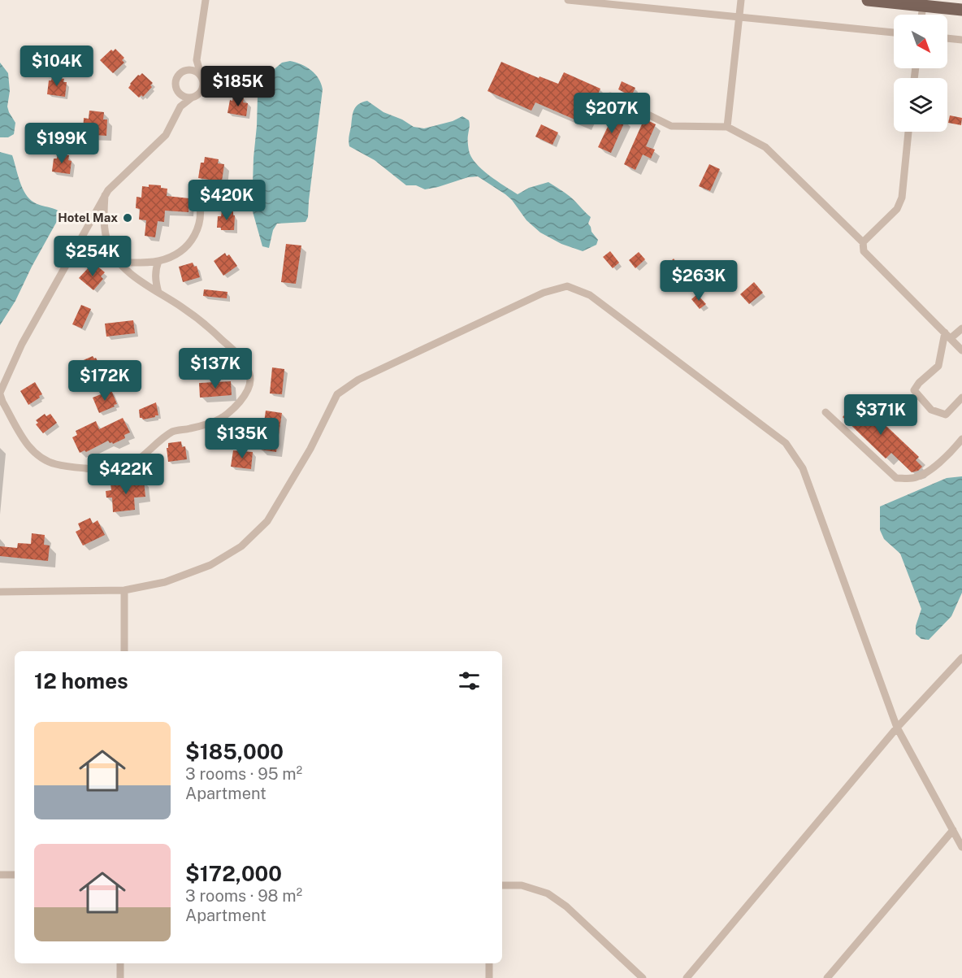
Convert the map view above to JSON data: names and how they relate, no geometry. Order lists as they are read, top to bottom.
{
  "places": ["Hotel Max"],
  "north": "bottom right",
  "page": {
    "price": [
      "$104K",
      "$185K",
      "$207K",
      "$199K",
      "$420K",
      "$254K",
      "$263K",
      "$137K",
      "$172K",
      "$371K",
      "$135K",
      "$422K"
    ],
    "heading": "12 homes",
    "list": [
      {
        "name": "$185,000",
        "note": "3 rooms · 95 m² · Apartment"
      },
      {
        "name": "$172,000",
        "note": "3 rooms · 98 m² · Apartment"
      }
    ]
  }
}
